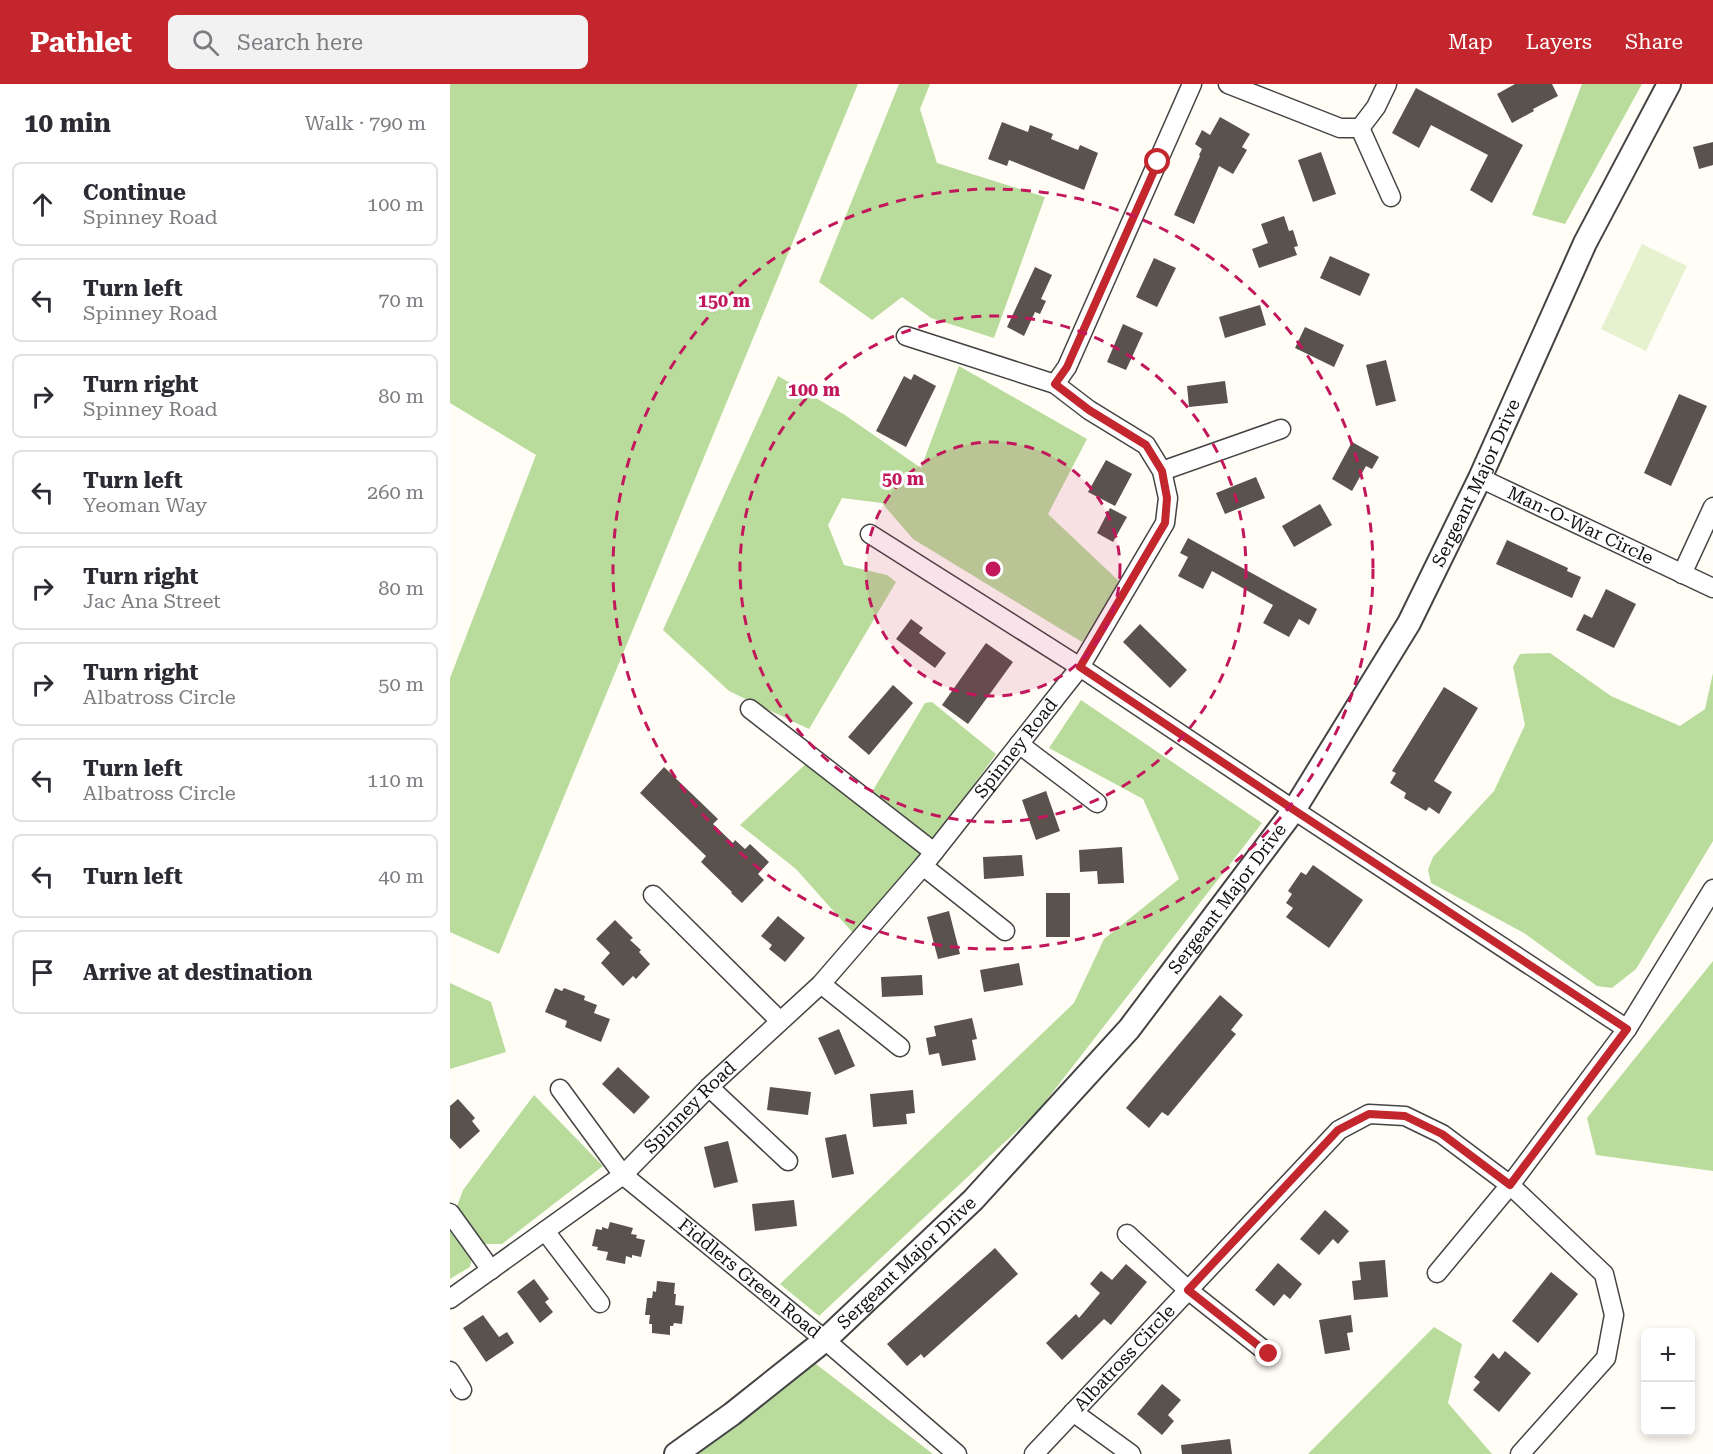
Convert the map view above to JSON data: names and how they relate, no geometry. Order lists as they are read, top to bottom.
{
  "streets": {
    "street": [
      "Sergeant Major Drive",
      "Man-O-War Circle",
      "Spinney Road",
      "Fiddlers Green Road",
      "Albatross Circle"
    ]
  },
  "crossings": [
    ["Sergeant Major Drive", "Man-O-War Circle"],
    ["Sergeant Major Drive", "Fiddlers Green Road"],
    ["Spinney Road", "Fiddlers Green Road"]
  ],
  "page": {
    "header": "Pathlet",
    "search": "Search here",
    "nav": ["Map", "Layers", "Share"],
    "heading": ["10 min", "Walk · 790 m"],
    "list": [
      ["Continue", "Spinney Road", "100 m"],
      ["Turn left", "Spinney Road", "70 m"],
      ["Turn right", "Spinney Road", "80 m"],
      ["Turn left", "Yeoman Way", "260 m"],
      ["Turn right", "Jac Ana Street", "80 m"],
      ["Turn right", "Albatross Circle", "50 m"],
      ["Turn left", "Albatross Circle", "110 m"],
      ["Turn left", "40 m"],
      "Arrive at destination"
    ],
    "map_buttons": ["+", "−"]
  },
  "rings": ["150 m", "100 m", "50 m"]
}
